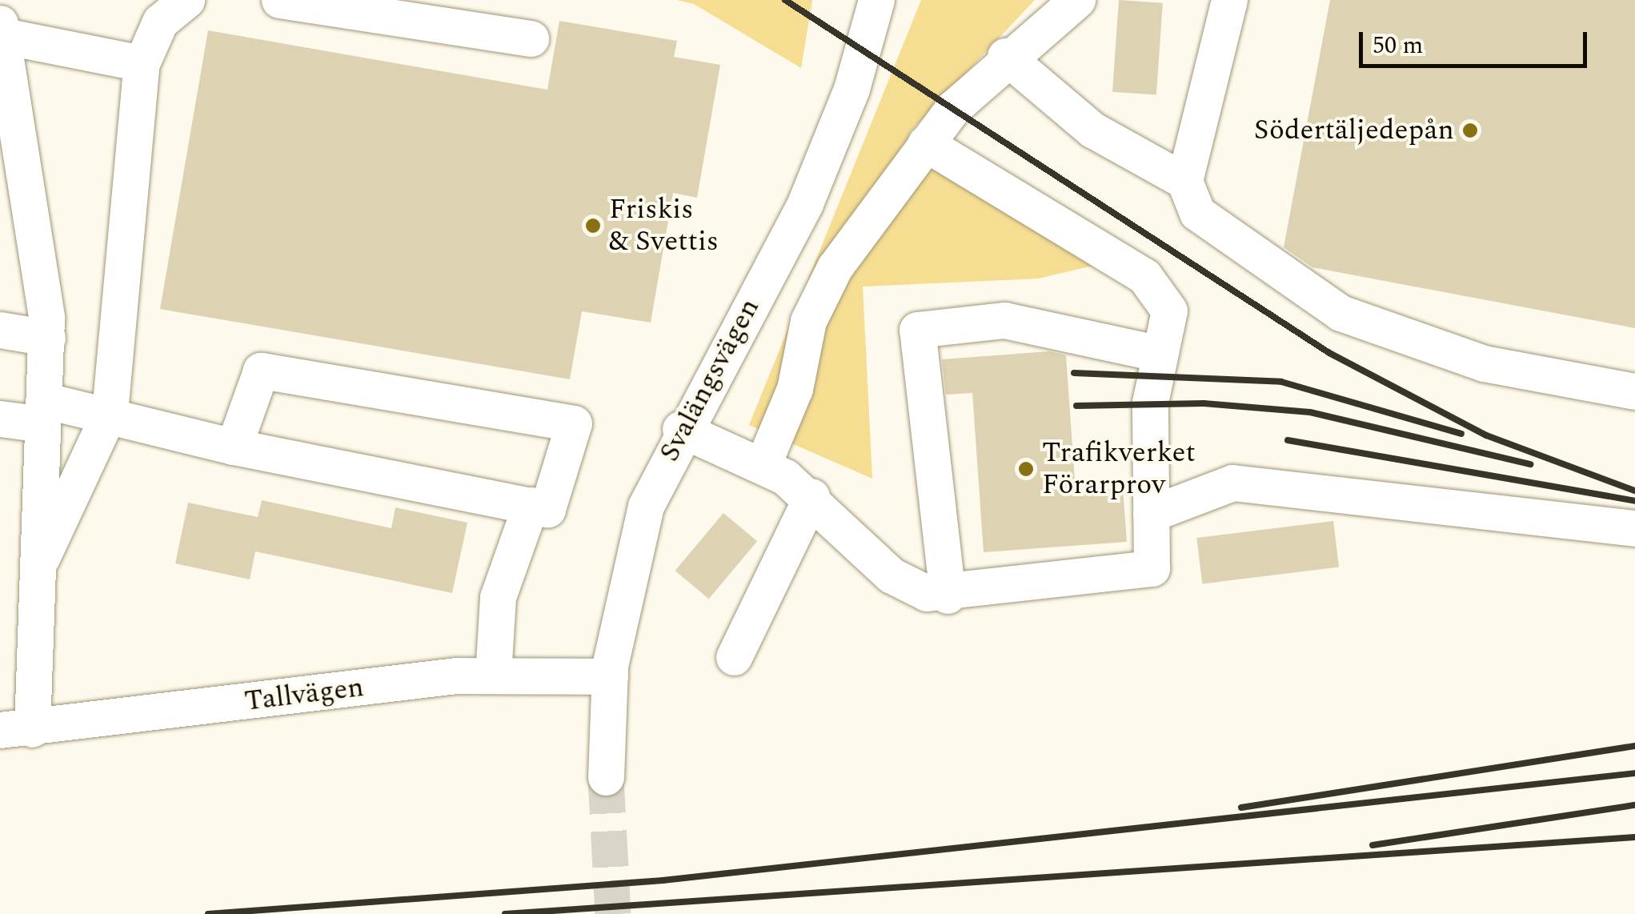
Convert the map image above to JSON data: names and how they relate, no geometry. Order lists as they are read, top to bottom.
{
  "streets": {
    "street": ["Svalängsvägen", "Tallvägen"]
  },
  "crossings": [
    ["Svalängsvägen", "Tallvägen"]
  ],
  "places": ["Södertäljedepån", "Friskis & Svettis", "Trafikverket Förarprov"],
  "scale_bar": "50 m"
}
